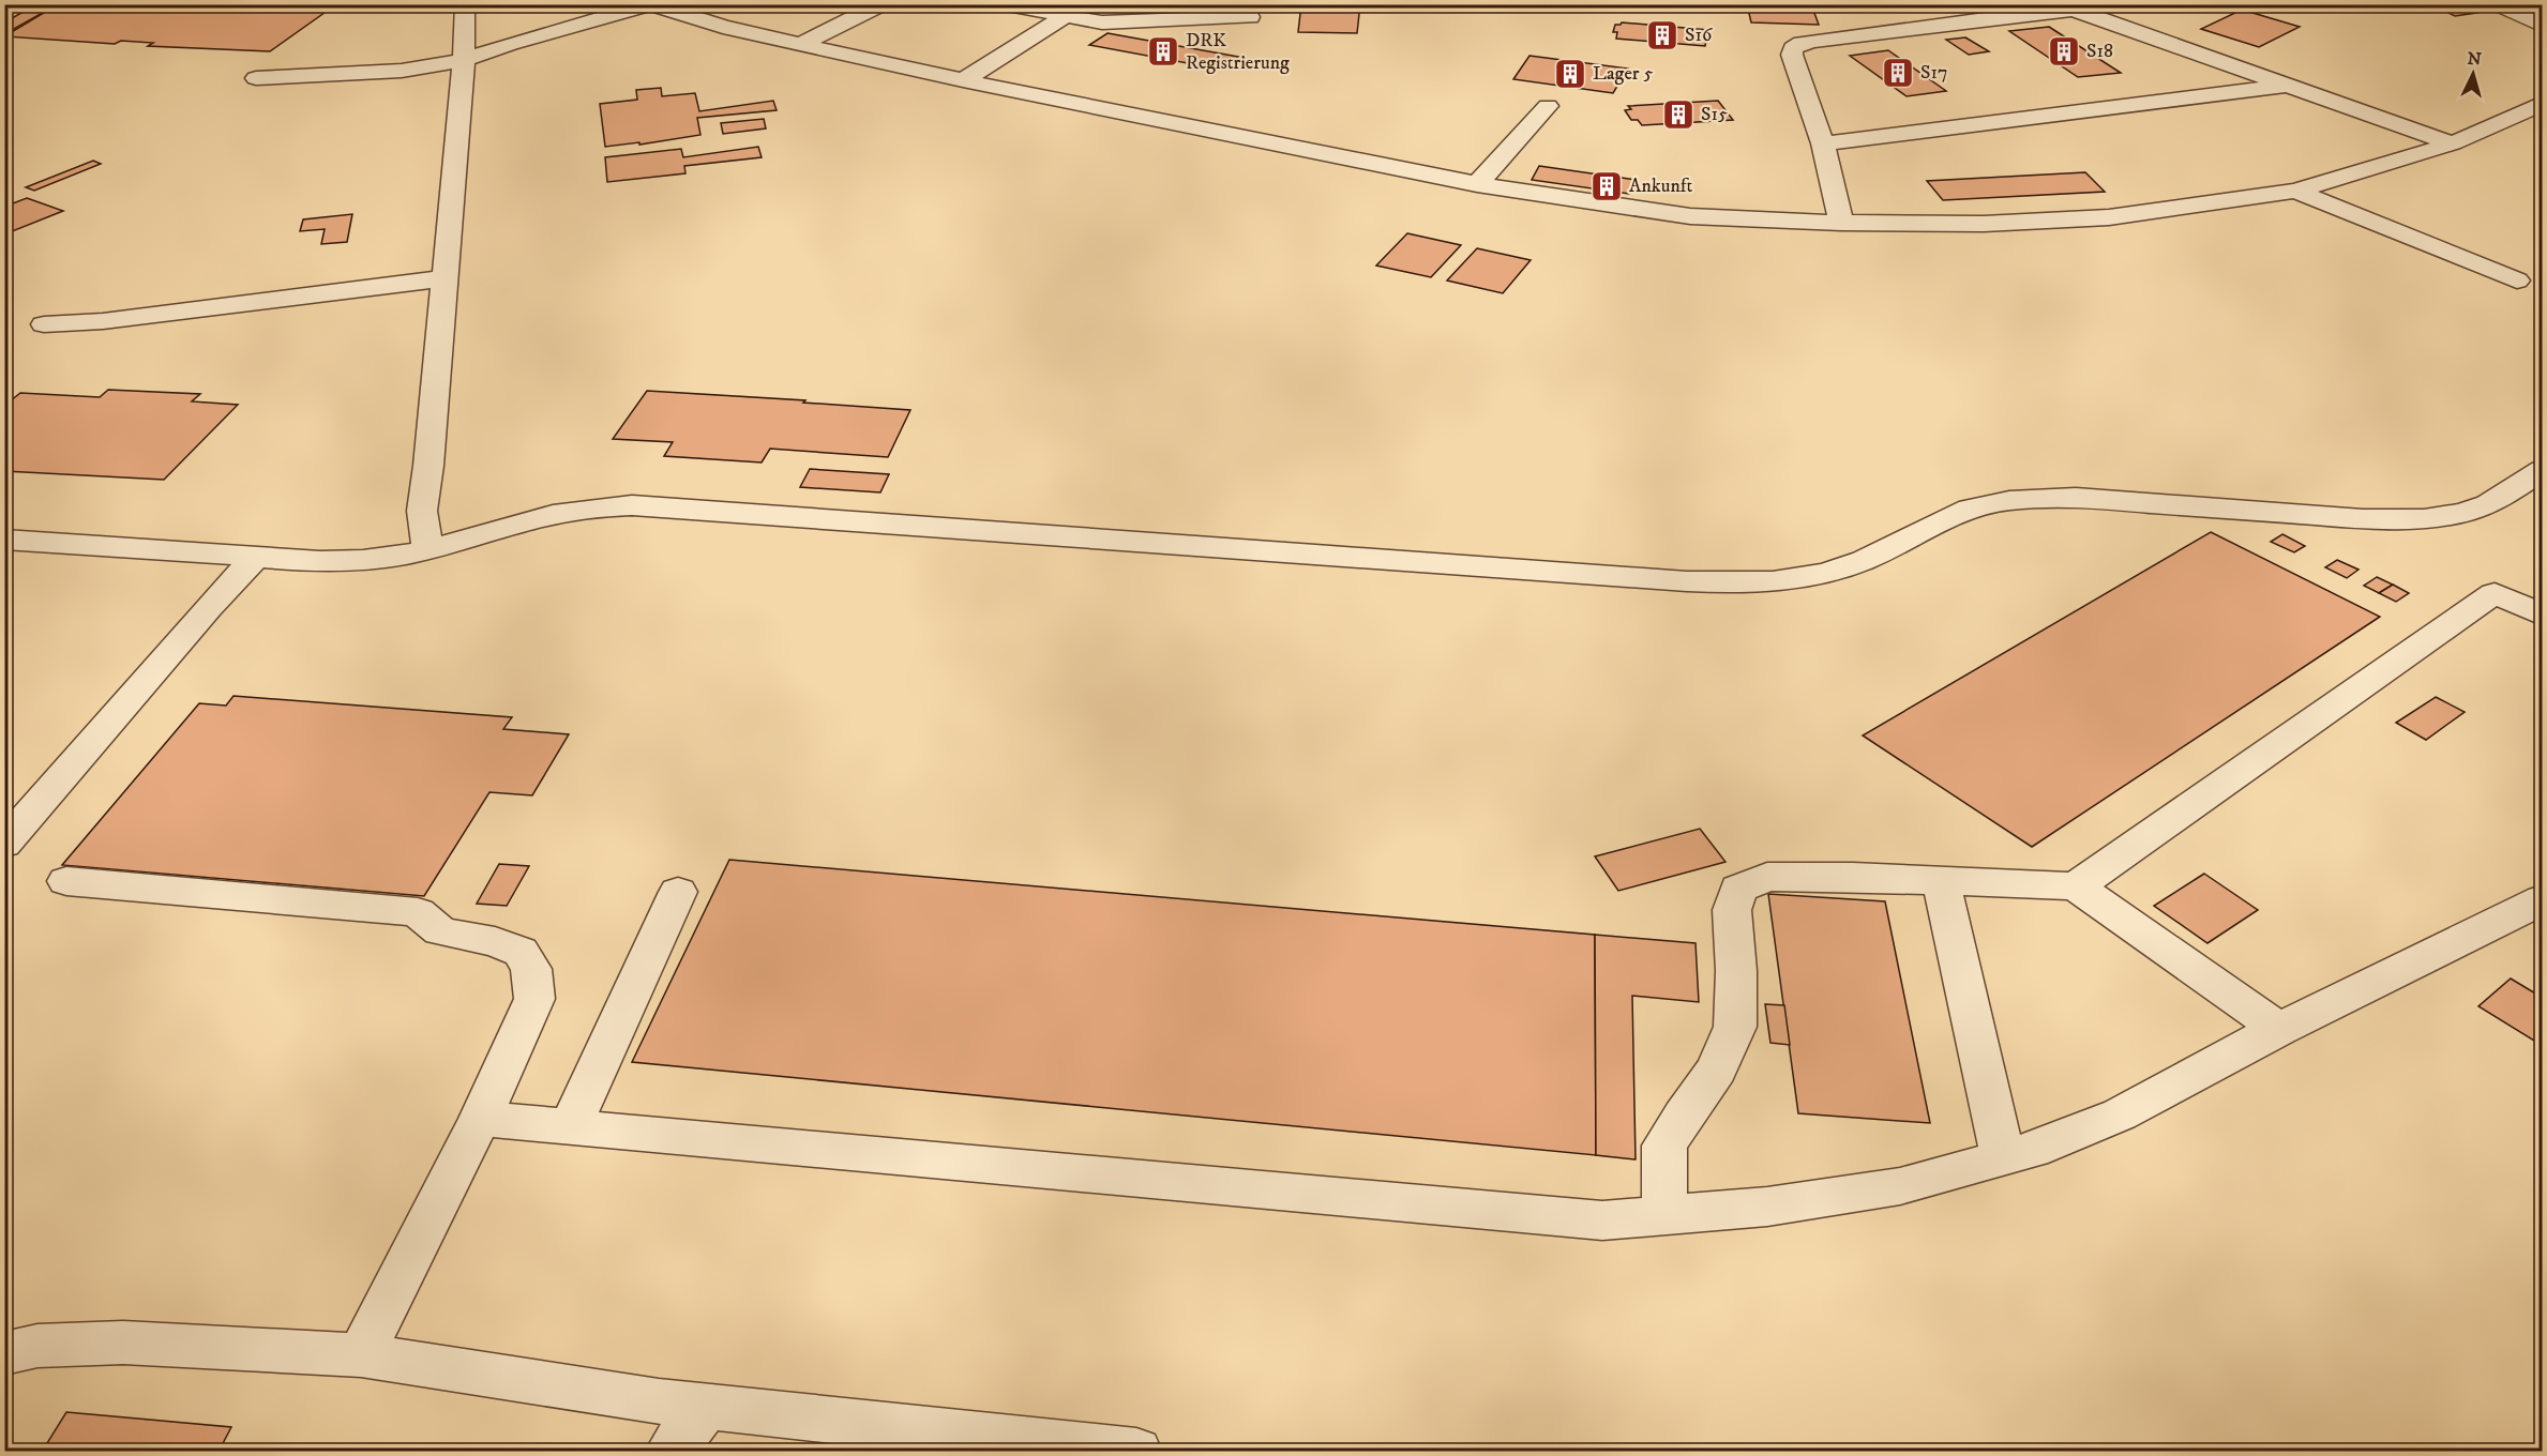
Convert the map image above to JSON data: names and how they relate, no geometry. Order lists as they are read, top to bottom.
{
  "places": {
    "building": [
      "S16",
      "DRK Registrierung",
      "S18",
      "S17",
      "Lager 5",
      "S15",
      "Ankunft"
    ]
  },
  "north": "top"
}
